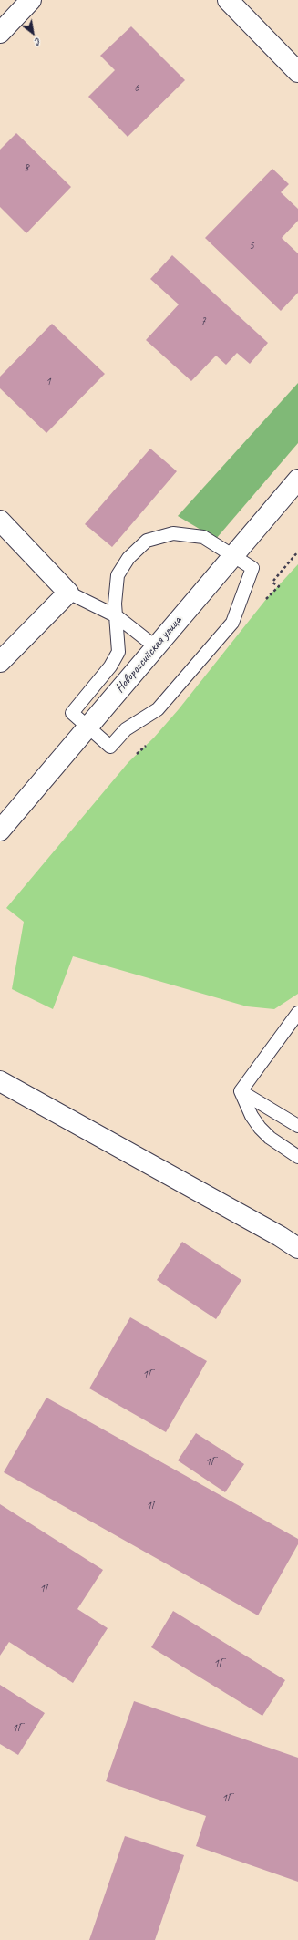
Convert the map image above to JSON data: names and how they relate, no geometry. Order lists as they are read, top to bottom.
{
  "streets": {
    "street": ["Новороссийская улица"]
  },
  "house_numbers": [
    "6",
    "8",
    "5",
    "7",
    "1",
    "1Г",
    "1Г",
    "1Г",
    "1Г",
    "1Г",
    "1Г",
    "1Г"
  ],
  "north": "bottom right"
}
